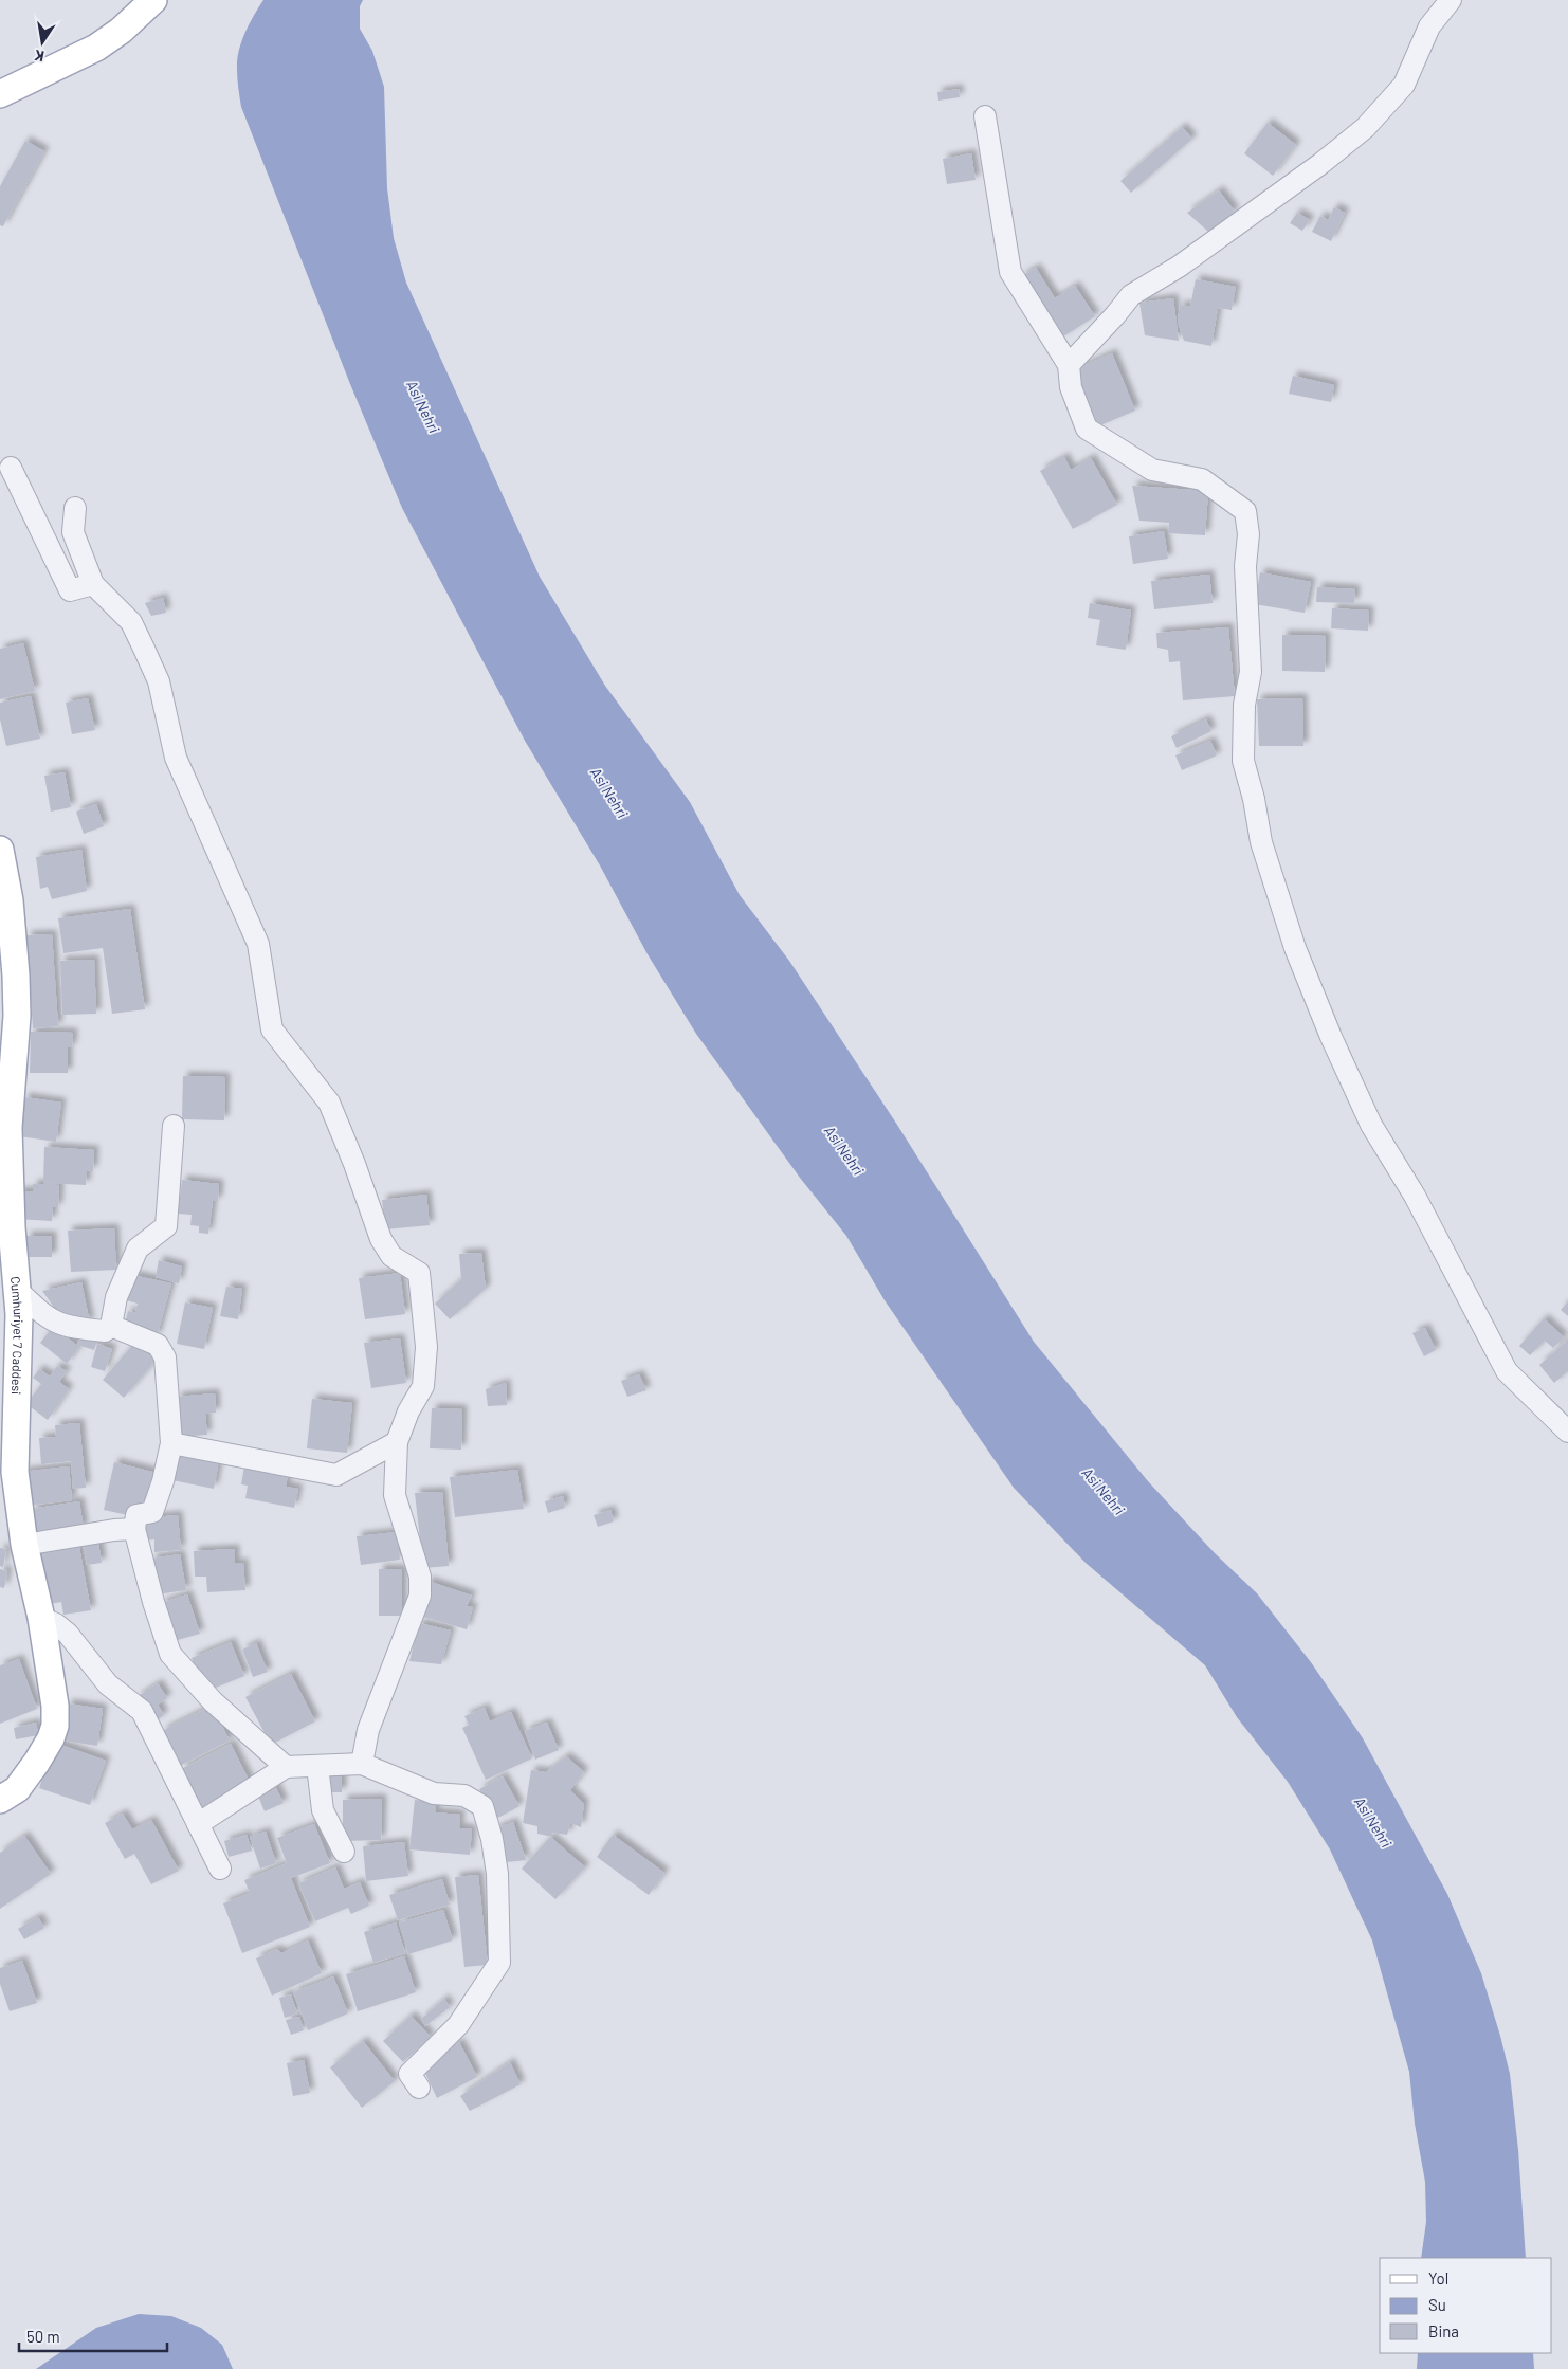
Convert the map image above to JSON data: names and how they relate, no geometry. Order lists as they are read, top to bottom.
{
  "streets": {
    "main road": ["Cumhuriyet 7 Caddesi"]
  },
  "water": ["Asi Nehri"],
  "legend": ["Yol", "Su", "Bina"],
  "scale_bar": "50 m",
  "north": "bottom"
}
